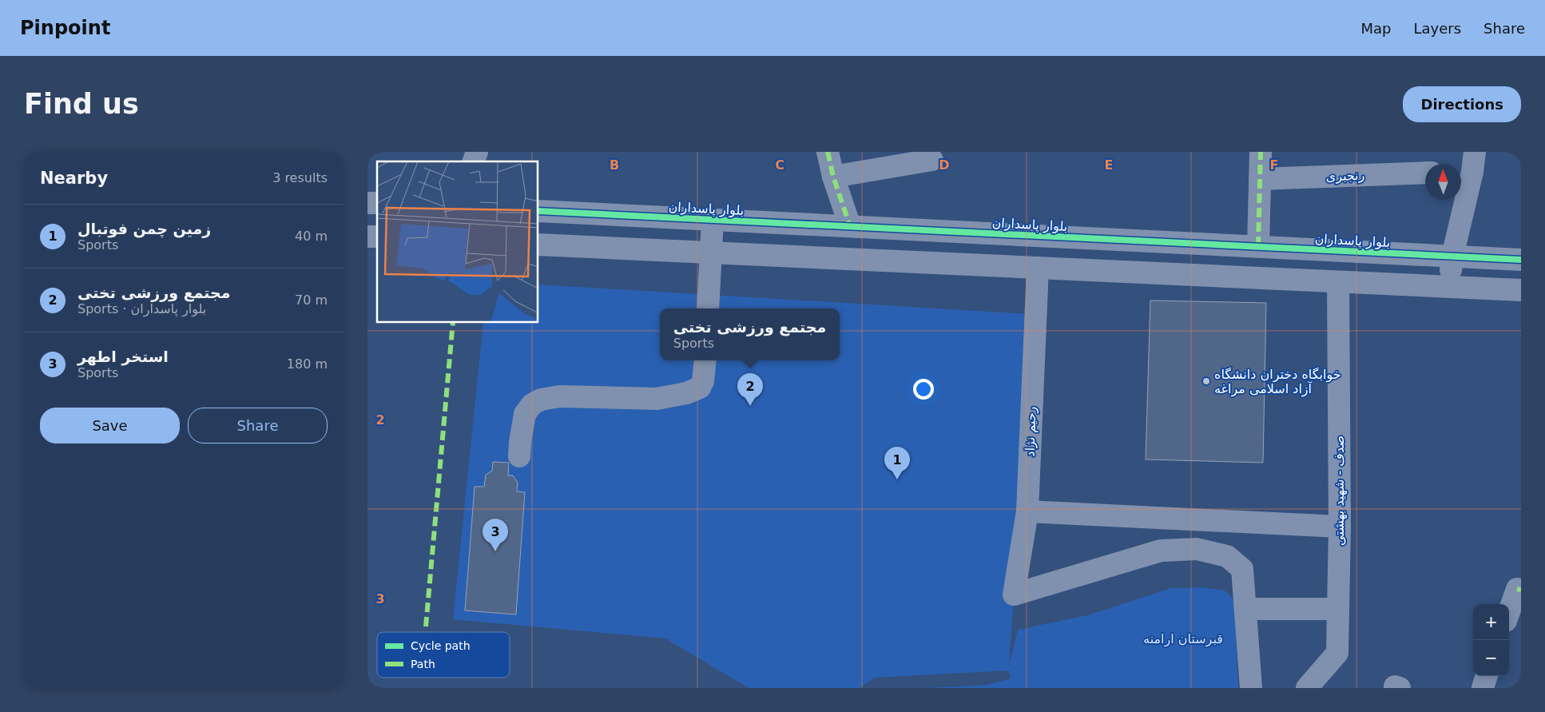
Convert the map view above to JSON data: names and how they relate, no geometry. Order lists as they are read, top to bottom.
{
  "streets": {
    "street": [
      "رنجبری",
      "بلوار پاسداران",
      "رحیم نژاد",
      "صدف - شهید بهشتی"
    ]
  },
  "parks": ["قبرستان ارامنه"],
  "places": ["خوابگاه دختران دانشگاه آزاد اسلامی مراغه"],
  "legend": ["Cycle path", "Path"],
  "north": "top",
  "page": {
    "header": "Pinpoint",
    "nav": ["Map", "Layers", "Share"],
    "buttons": [
      "Directions",
      ["Save", "Share"]
    ],
    "title": "Find us",
    "heading": ["Nearby", "3 results"],
    "list": [
      {
        "mark": "1",
        "name": "زمین چمن فوتبال",
        "note": "Sports",
        "value": "40 m"
      },
      {
        "mark": "2",
        "name": "مجتمع ورزشی تختی",
        "note": "Sports · بلوار پاسداران",
        "value": "70 m"
      },
      {
        "mark": "3",
        "name": "استخر اطهر",
        "note": "Sports",
        "value": "180 m"
      }
    ],
    "popup": ["مجتمع ورزشی تختی", "Sports"],
    "pins": ["2", "1", "3"],
    "map_buttons": ["+", "−"]
  },
  "grid": {
    "columns": [
      "B",
      "C",
      "D",
      "E",
      "F"
    ],
    "rows": ["2", "3"]
  }
}
